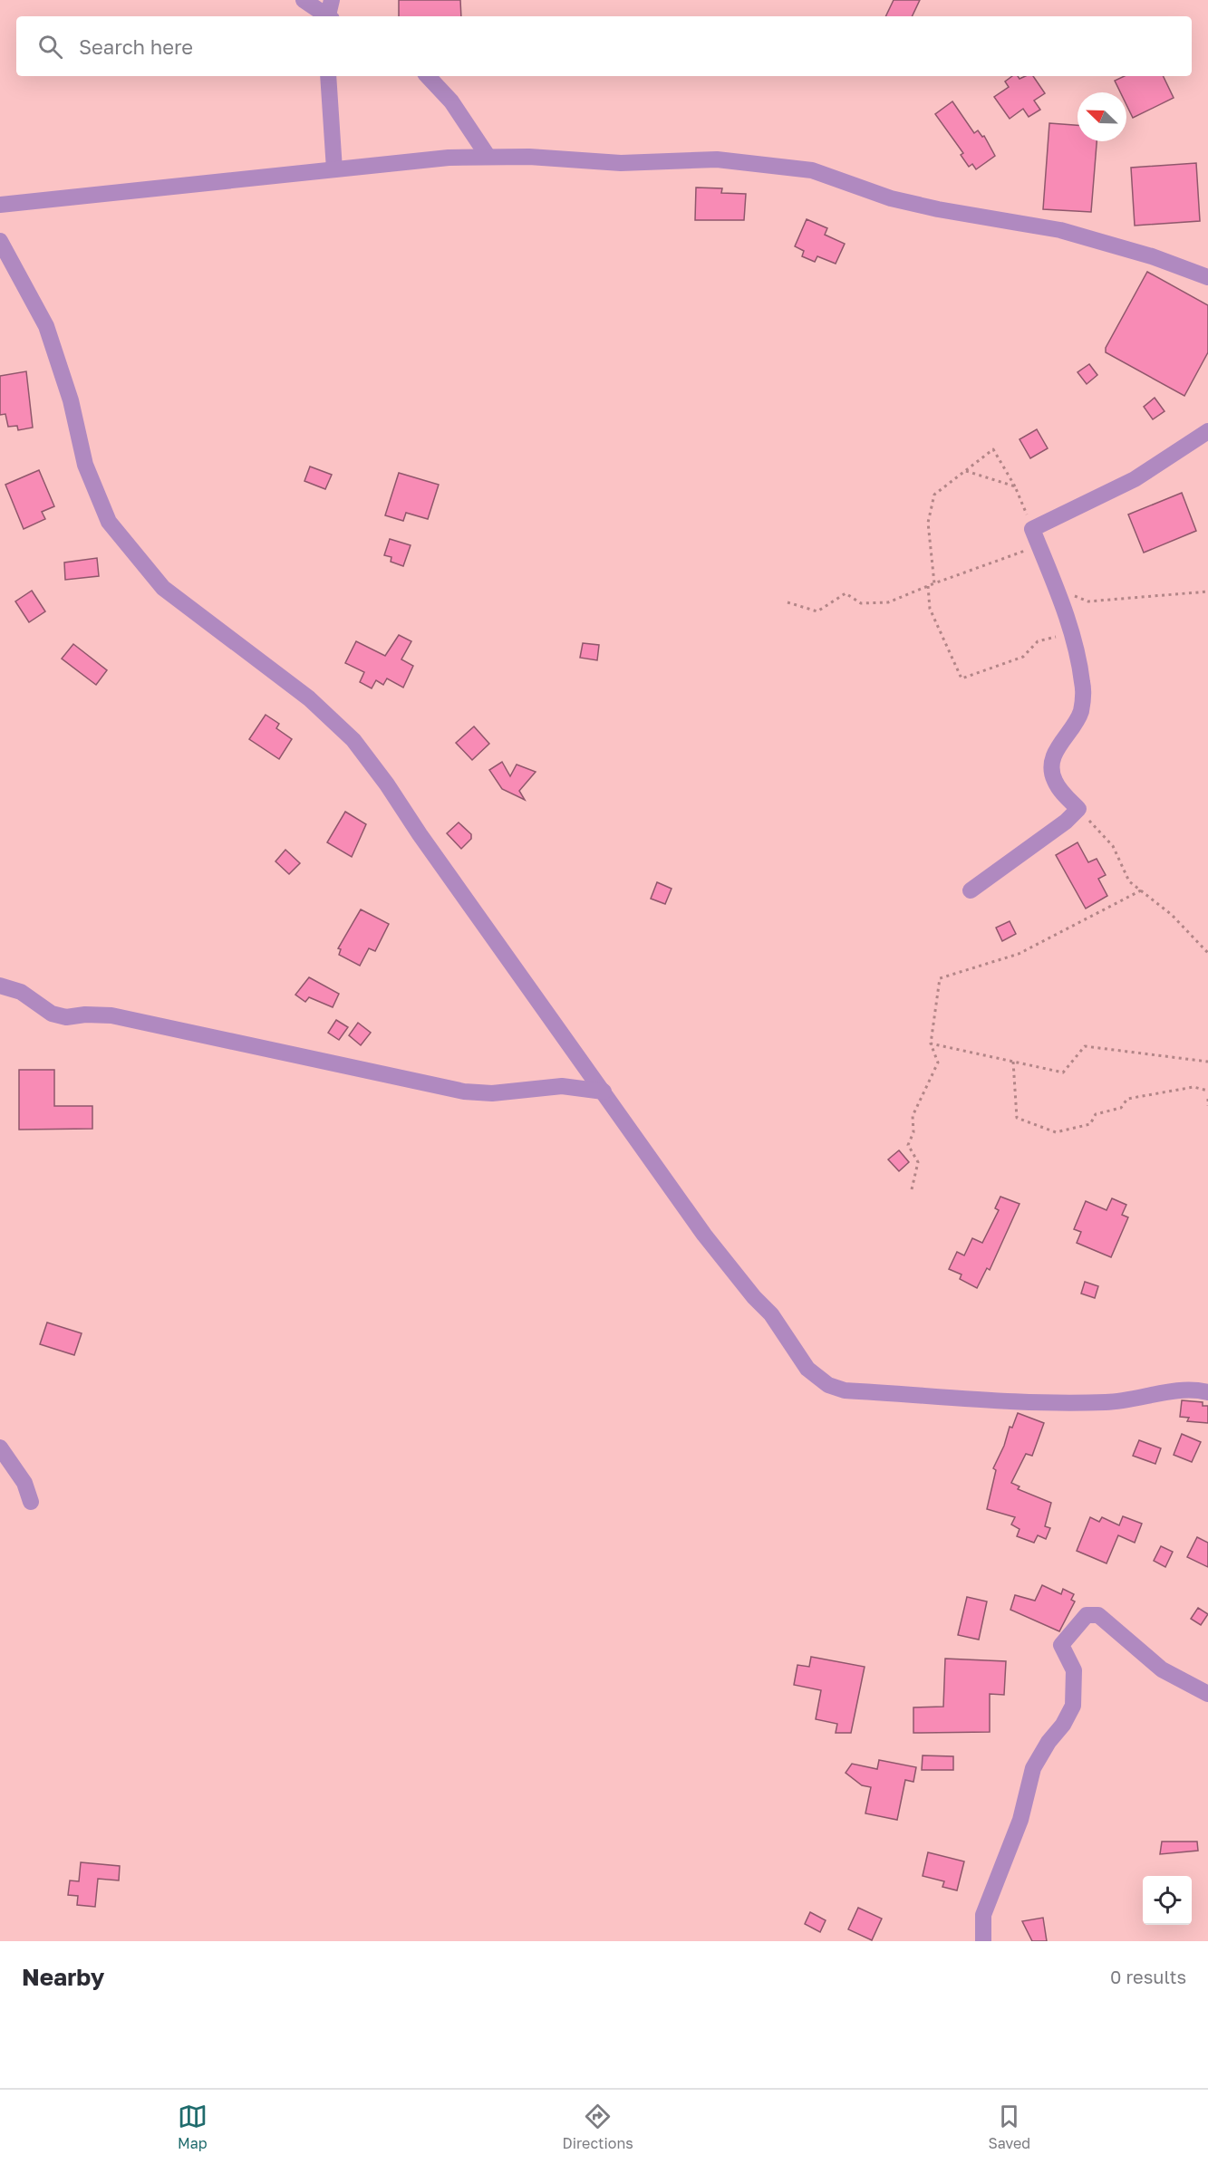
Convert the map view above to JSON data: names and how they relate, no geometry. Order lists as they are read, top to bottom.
{
  "north": "top left",
  "page": {
    "search": "Search here",
    "heading": ["Nearby", "0 results"],
    "nav": ["Map", "Directions", "Saved"]
  }
}
